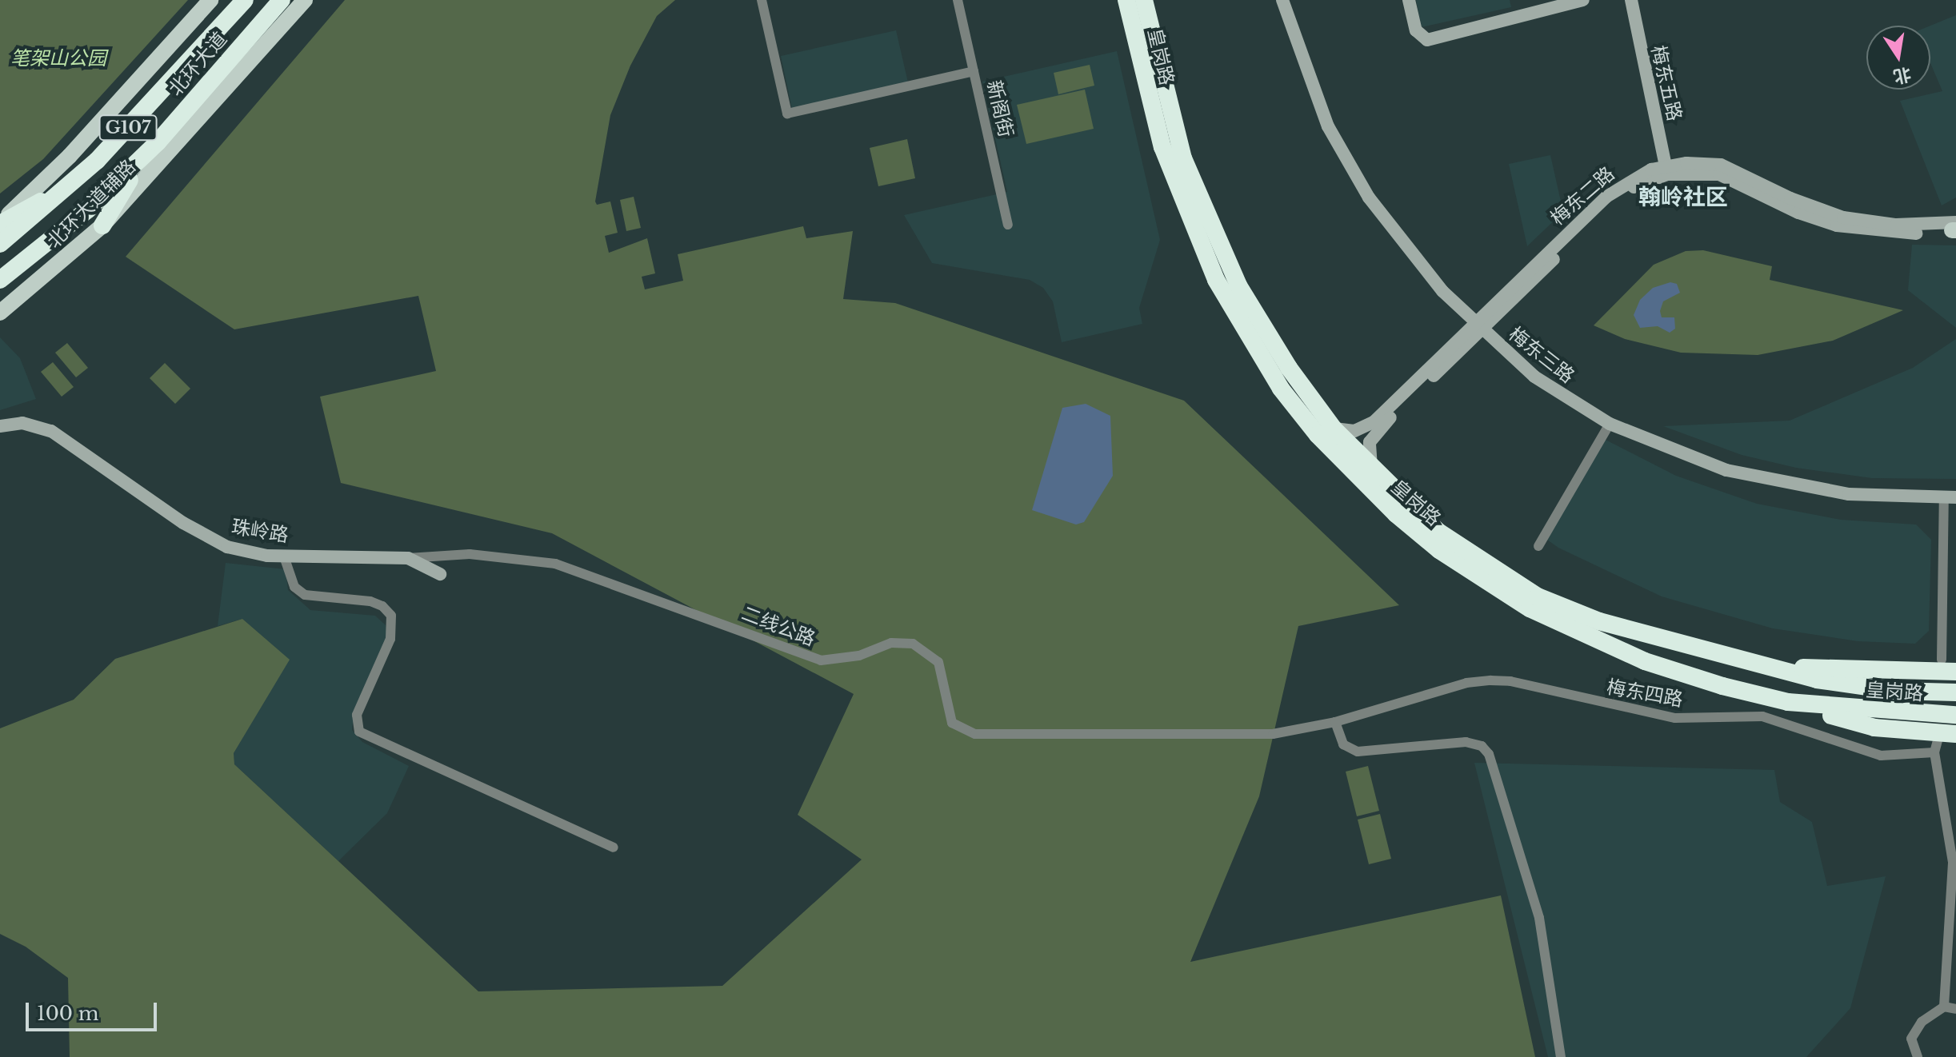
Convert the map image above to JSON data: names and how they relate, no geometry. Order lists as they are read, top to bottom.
{
  "streets": {
    "highway": ["皇岗路", "北环大道", "G107"],
    "main road": ["北环大道辅路"],
    "street": [
      "梅东五路",
      "新阁街",
      "梅东二路",
      "梅东三路",
      "珠岭路",
      "二线公路",
      "梅东四路"
    ]
  },
  "crossings": [
    ["皇岗路", "梅东二路"],
    ["梅东五路", "梅东二路"],
    ["梅东二路", "梅东三路"],
    ["珠岭路", "二线公路"],
    ["二线公路", "梅东四路"]
  ],
  "districts": ["翰岭社区"],
  "parks": ["笔架山公园"],
  "scale_bar": "100 m",
  "north": "bottom"
}
